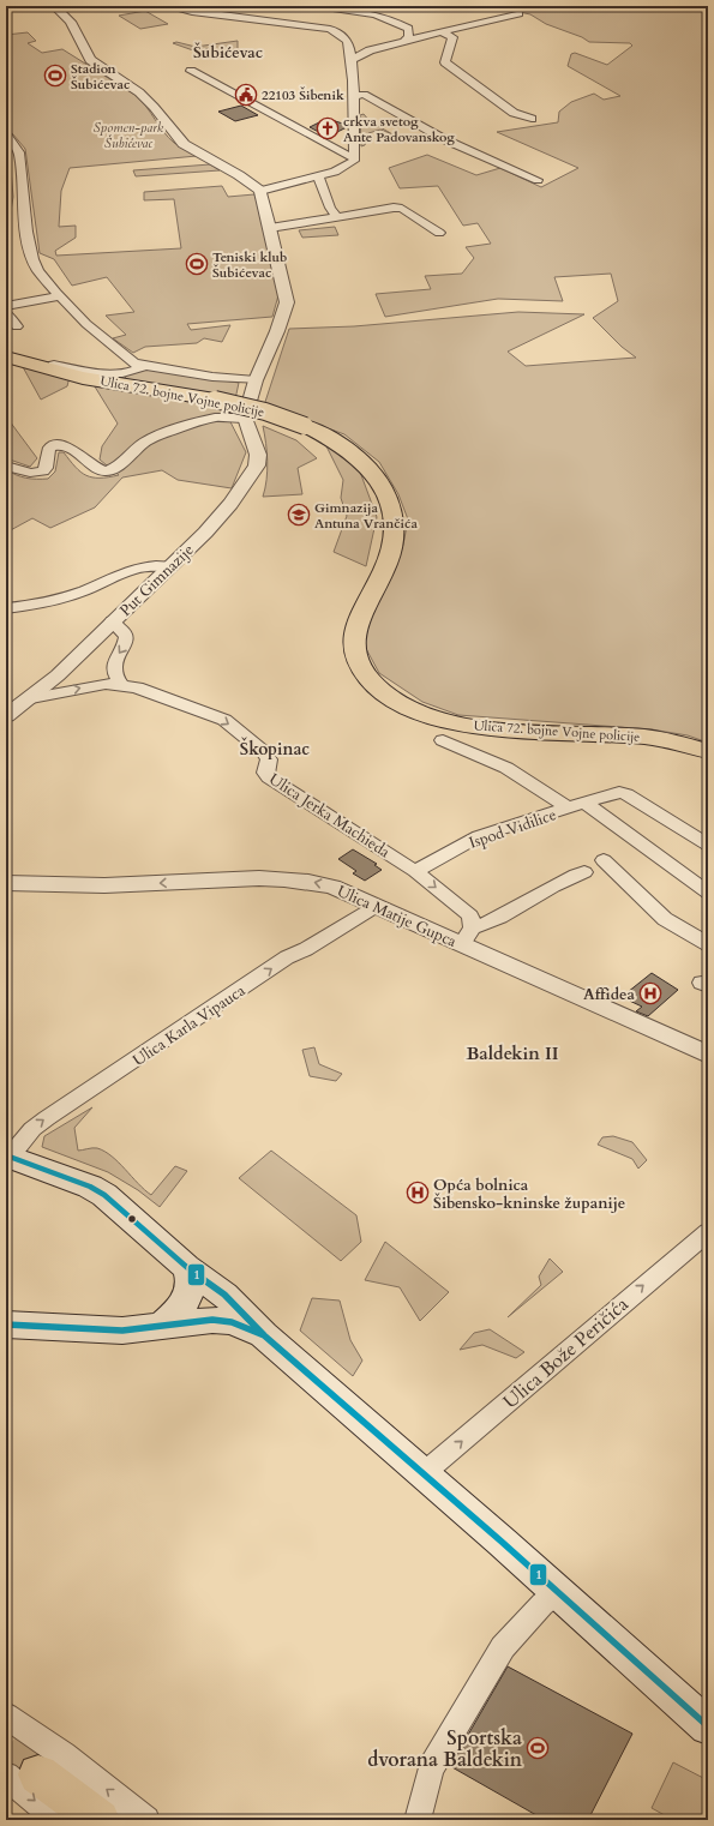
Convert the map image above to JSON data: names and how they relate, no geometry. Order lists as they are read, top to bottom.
{
  "streets": {
    "main road": ["Ulica 72. bojne Vojne policije"],
    "street": [
      "Put Gimnazije",
      "Ulica Jerka Machieda",
      "Ispod Vidilice",
      "Ulica Matije Gupca",
      "Ulica Karla Vipauca",
      "Ulica Bože Peričića"
    ]
  },
  "crossings": [
    ["Put Gimnazije", "Ulica Jerka Machieda"],
    ["Ulica Jerka Machieda", "Ispod Vidilice"],
    ["Ulica Jerka Machieda", "Ulica Matije Gupca"],
    ["Ulica Matije Gupca", "Ulica Karla Vipauca"]
  ],
  "one_way": ["Ulica Matije Gupca", "Ulica Karla Vipauca", "Ulica Bože Peričića"],
  "districts": ["Šubićevac", "Škopinac", "Baldekin II"],
  "parks": ["Spomen-park Šubićevac"],
  "places": {
    "sports": ["Stadion Šubićevac", "Teniski klub Šubićevac", "Sportska dvorana Baldekin"],
    "public building": ["22103 Šibenik"],
    "church": ["crkva svetog Ante Padovanskog"],
    "school or university": ["Gimnazija Antuna Vrančića"],
    "hospital": ["Affidea", "Opća bolnica Šibensko-kninske županije"]
  },
  "lines": ["transit line 1"]
}
